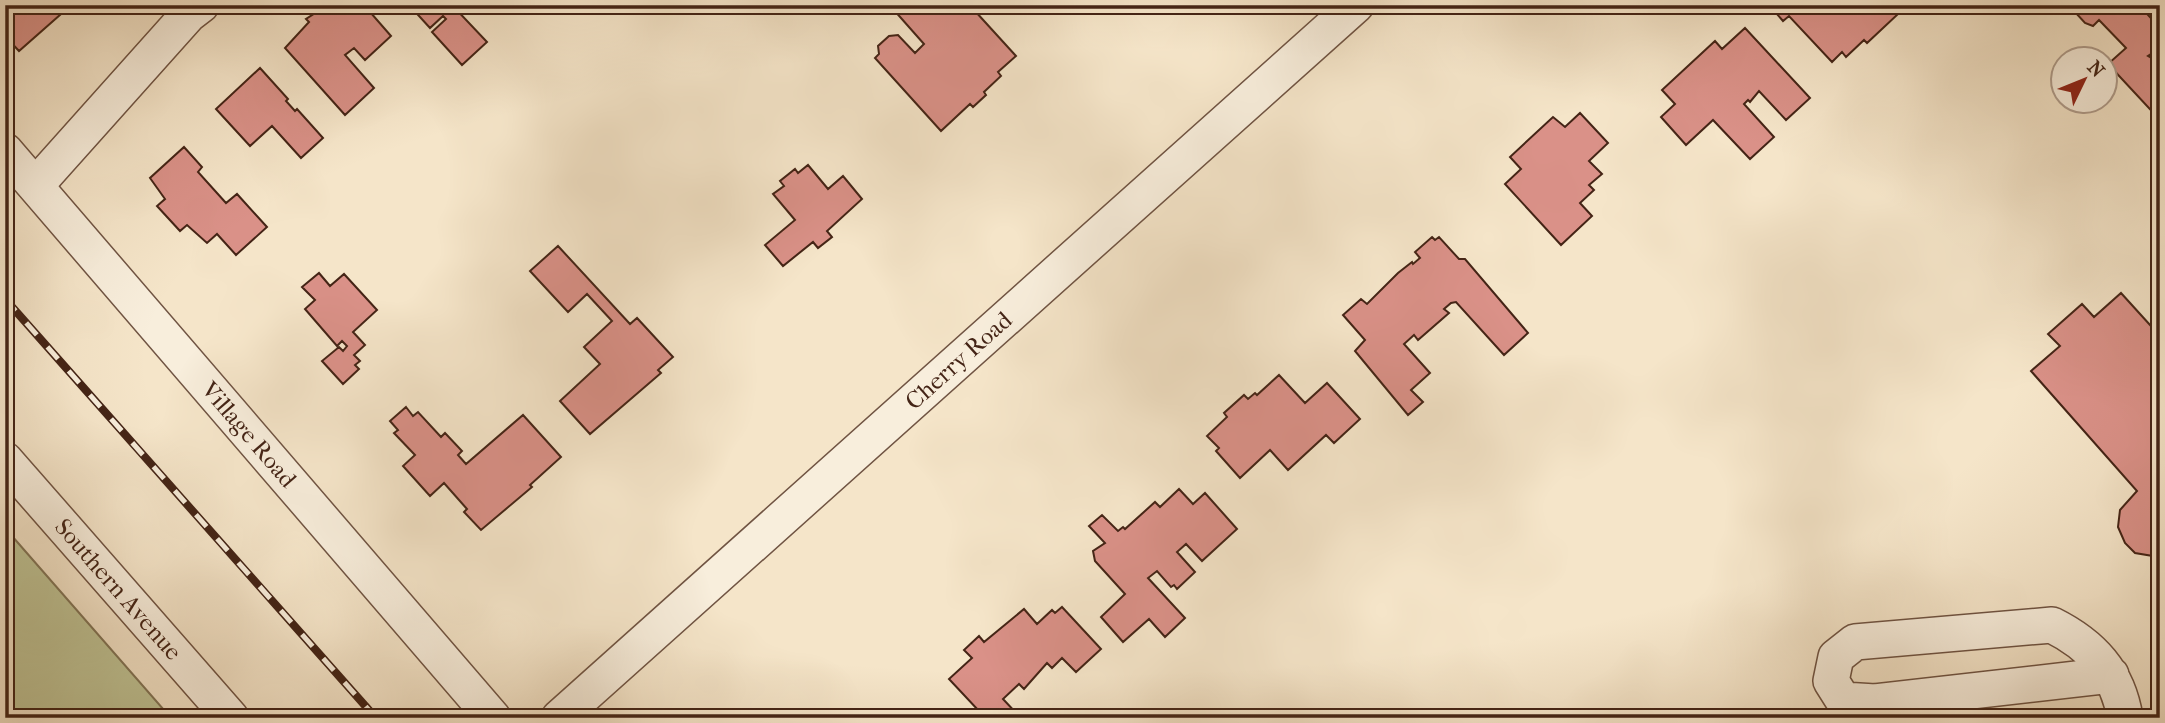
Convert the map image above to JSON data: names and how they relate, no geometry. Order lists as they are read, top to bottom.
{
  "streets": {
    "street": ["Cherry Road", "Village Road", "Southern Avenue"]
  },
  "north": "top right"
}
